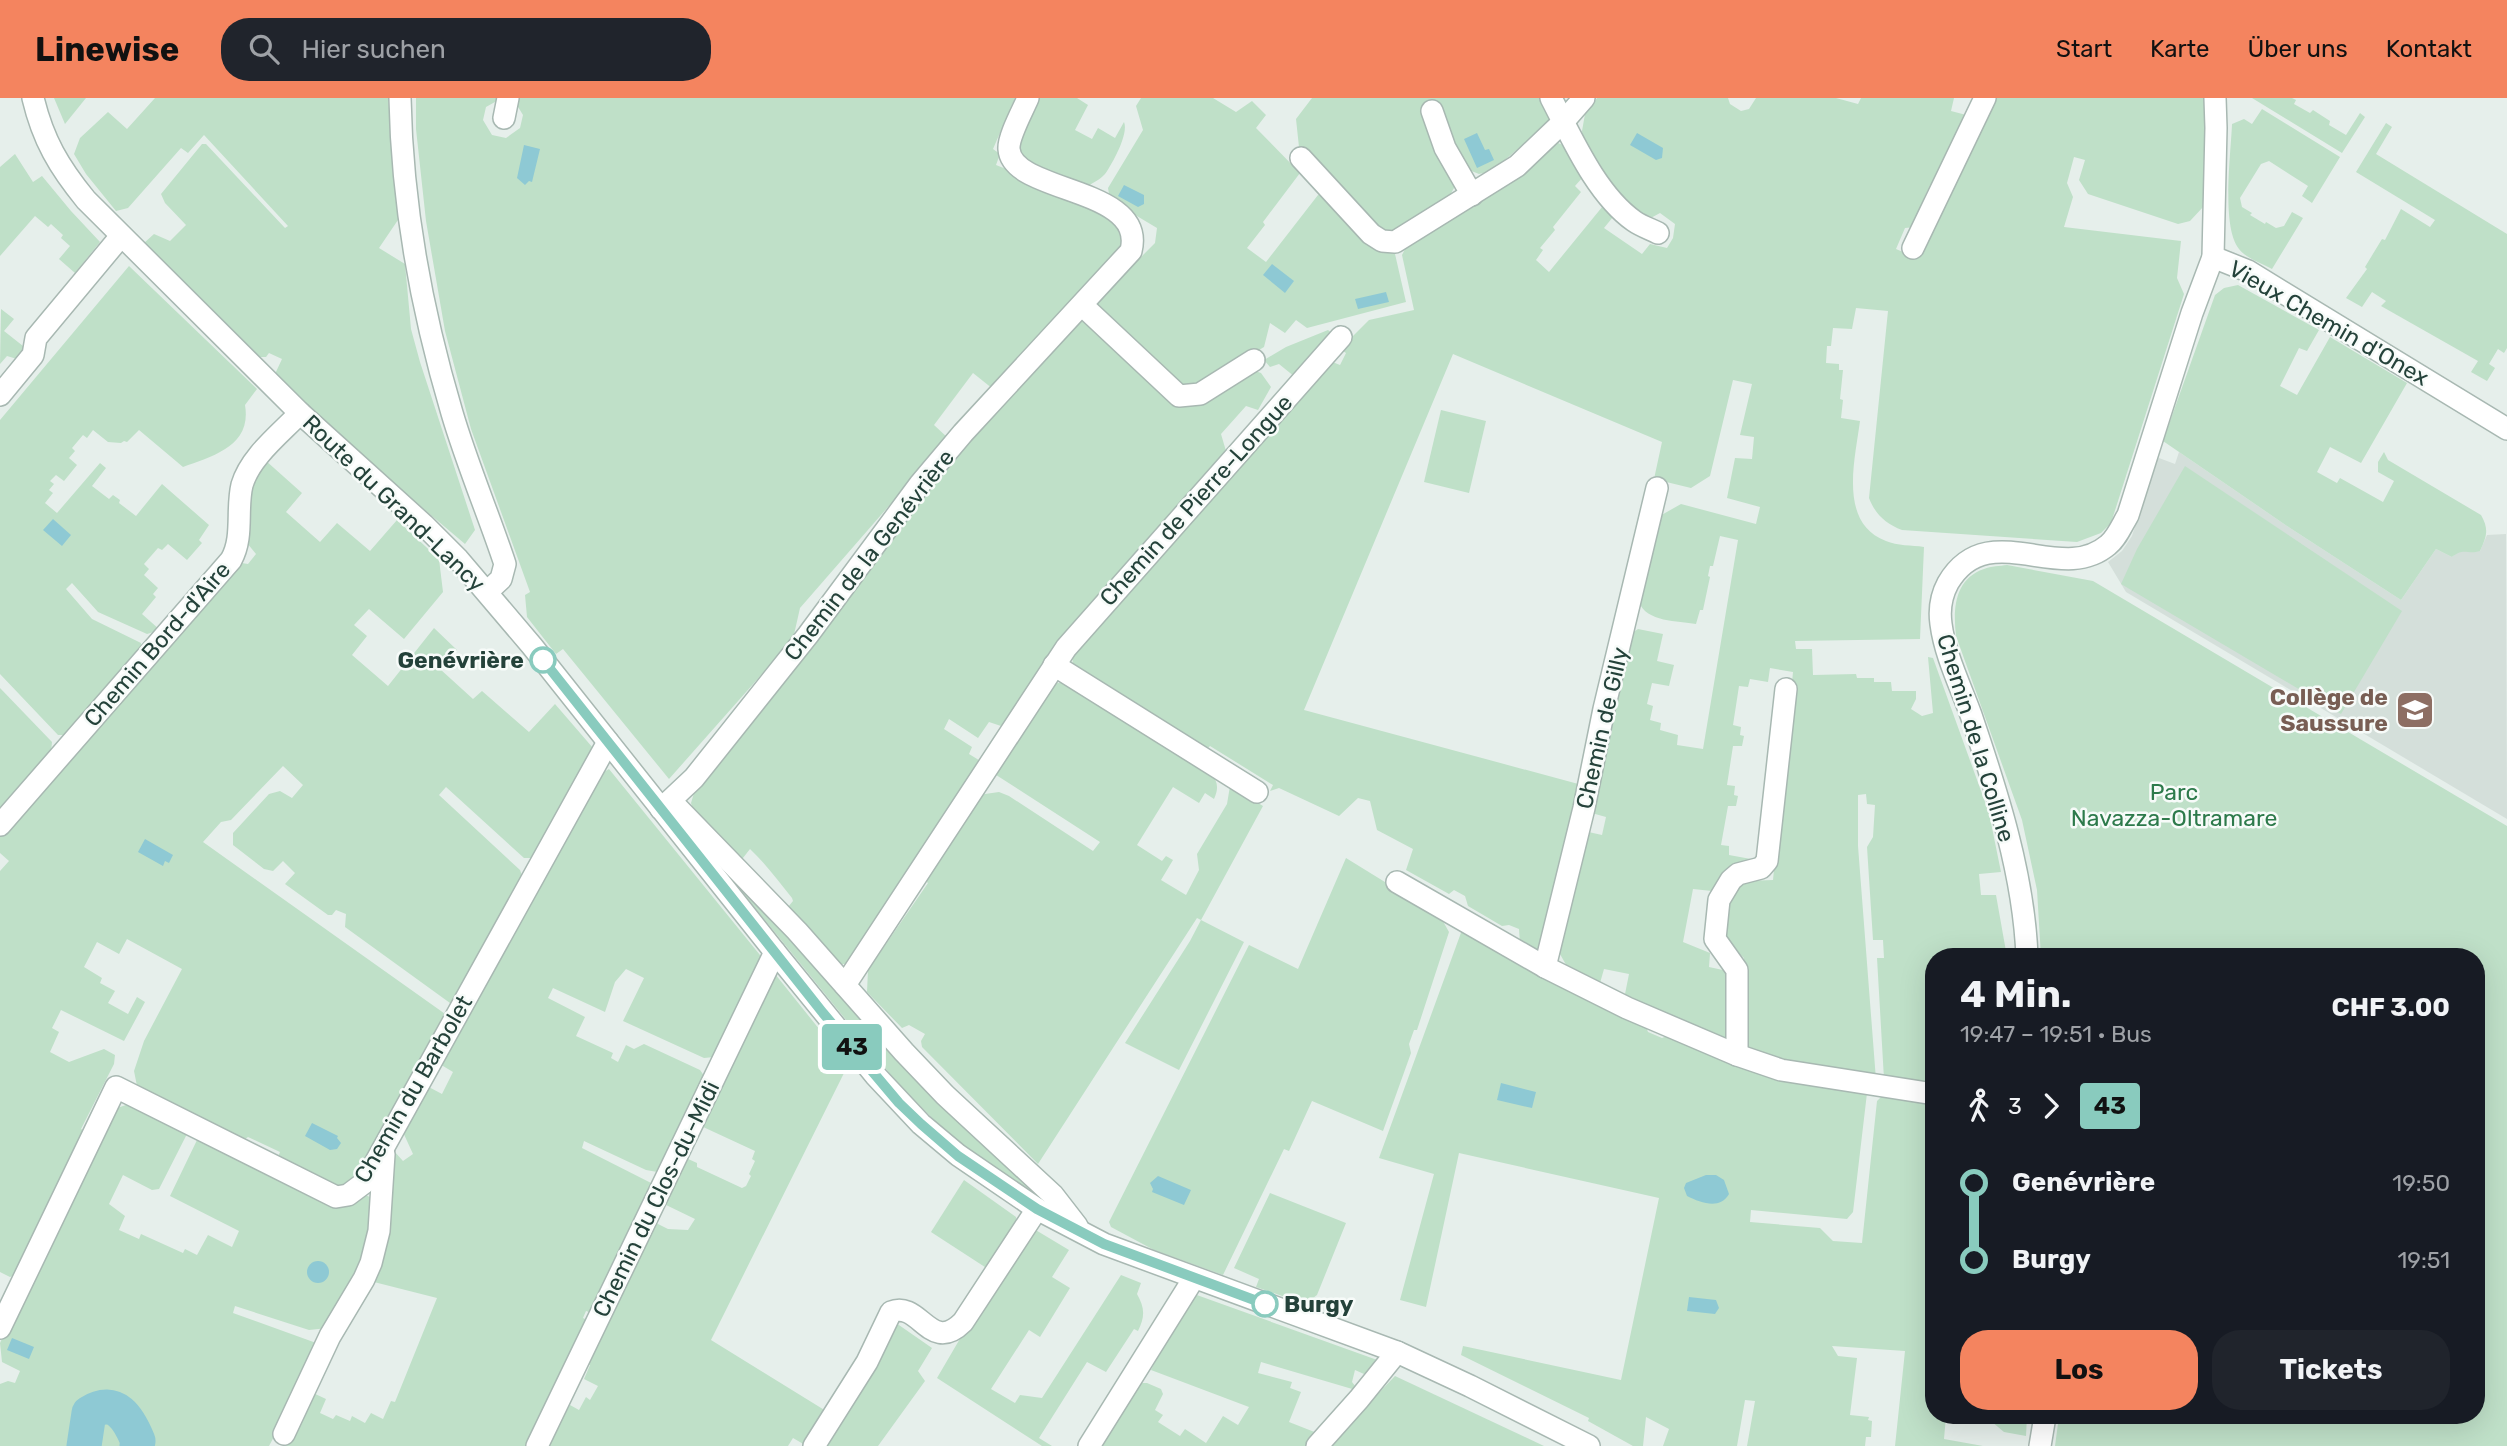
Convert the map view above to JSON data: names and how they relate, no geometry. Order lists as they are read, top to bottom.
{
  "streets": {
    "street": [
      "Vieux Chemin d'Onex",
      "Chemin de Pierre-Longue",
      "Route du Grand-Lancy",
      "Chemin de la Genévrière",
      "Chemin Bord-d'Aire",
      "Chemin de Gilly",
      "Chemin de la Colline",
      "Chemin du Barbolet",
      "Chemin du Clos-du-Midi"
    ]
  },
  "crossings": [
    ["Vieux Chemin d'Onex", "Chemin de la Colline"],
    ["Chemin de Pierre-Longue", "Route du Grand-Lancy"],
    ["Route du Grand-Lancy", "Chemin de la Genévrière"],
    ["Route du Grand-Lancy", "Chemin Bord-d'Aire"],
    ["Route du Grand-Lancy", "Chemin du Barbolet"],
    ["Route du Grand-Lancy", "Chemin du Clos-du-Midi"]
  ],
  "parks": ["Parc Navazza-Oltramare"],
  "places": {
    "other": ["Genévrière", "Burgy"],
    "school or university": ["Collège de Saussure"]
  },
  "lines": ["bus line 43"],
  "page": {
    "header": "Linewise",
    "search": "Hier suchen",
    "nav": [
      "Start",
      "Karte",
      "Über uns",
      "Kontakt"
    ],
    "on_map": "43",
    "heading": ["4 Min.", "19:47 – 19:51 · Bus", "CHF 3.00"],
    "legs": ["3", "43"],
    "list": [
      {
        "name": "Genévrière",
        "value": "19:50"
      },
      {
        "name": "Burgy",
        "value": "19:51"
      }
    ],
    "buttons": ["Los", "Tickets"]
  }
}
